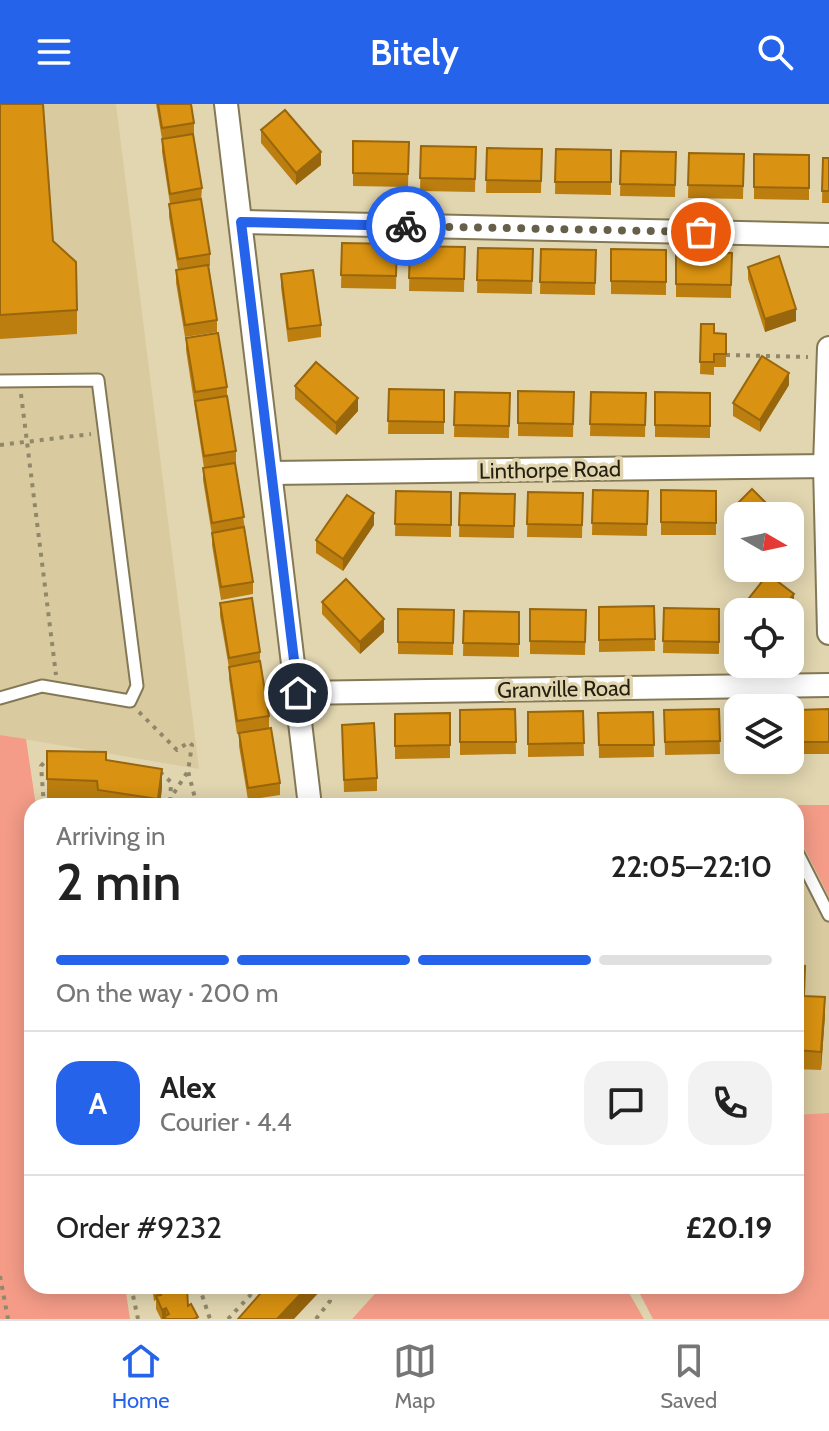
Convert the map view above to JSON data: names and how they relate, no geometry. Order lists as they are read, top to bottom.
{
  "streets": {
    "street": ["Linthorpe Road", "Granville Road"]
  },
  "north": "right",
  "page": {
    "header": "Bitely",
    "heading": ["2 min", "Arriving in", "22:05–22:10"],
    "panel": [
      "Alex",
      "Courier · 4.4",
      "Order #9232",
      "£20.19"
    ],
    "bar": "On the way · 200 m",
    "round": "A",
    "tabs": ["Home", "Map", "Saved"]
  }
}
